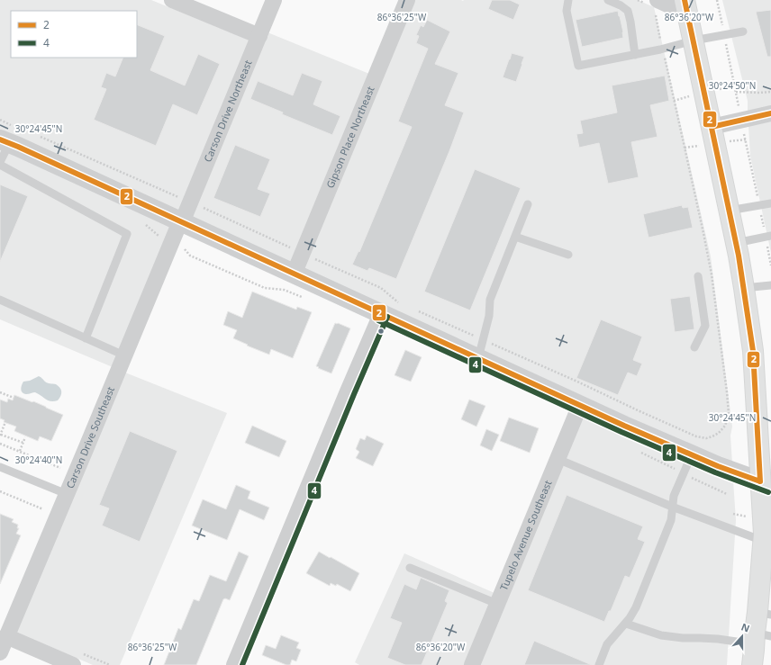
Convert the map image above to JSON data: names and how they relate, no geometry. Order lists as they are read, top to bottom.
{
  "streets": {
    "street": [
      "Carson Drive Northeast",
      "Gipson Place Northeast",
      "Carson Drive Southeast",
      "Tupelo Avenue Southeast"
    ]
  },
  "crossings": [
    ["Carson Drive Northeast", "Carson Drive Southeast"]
  ],
  "lines": ["transit line 2", "transit line 4"],
  "legend": ["2", "4"],
  "north": "top",
  "coordinates": [
    "86°36'25\"W",
    "86°36'20\"W",
    "30°24'50\"N",
    "30°24'45\"N",
    "30°24'40\"N"
  ]
}
